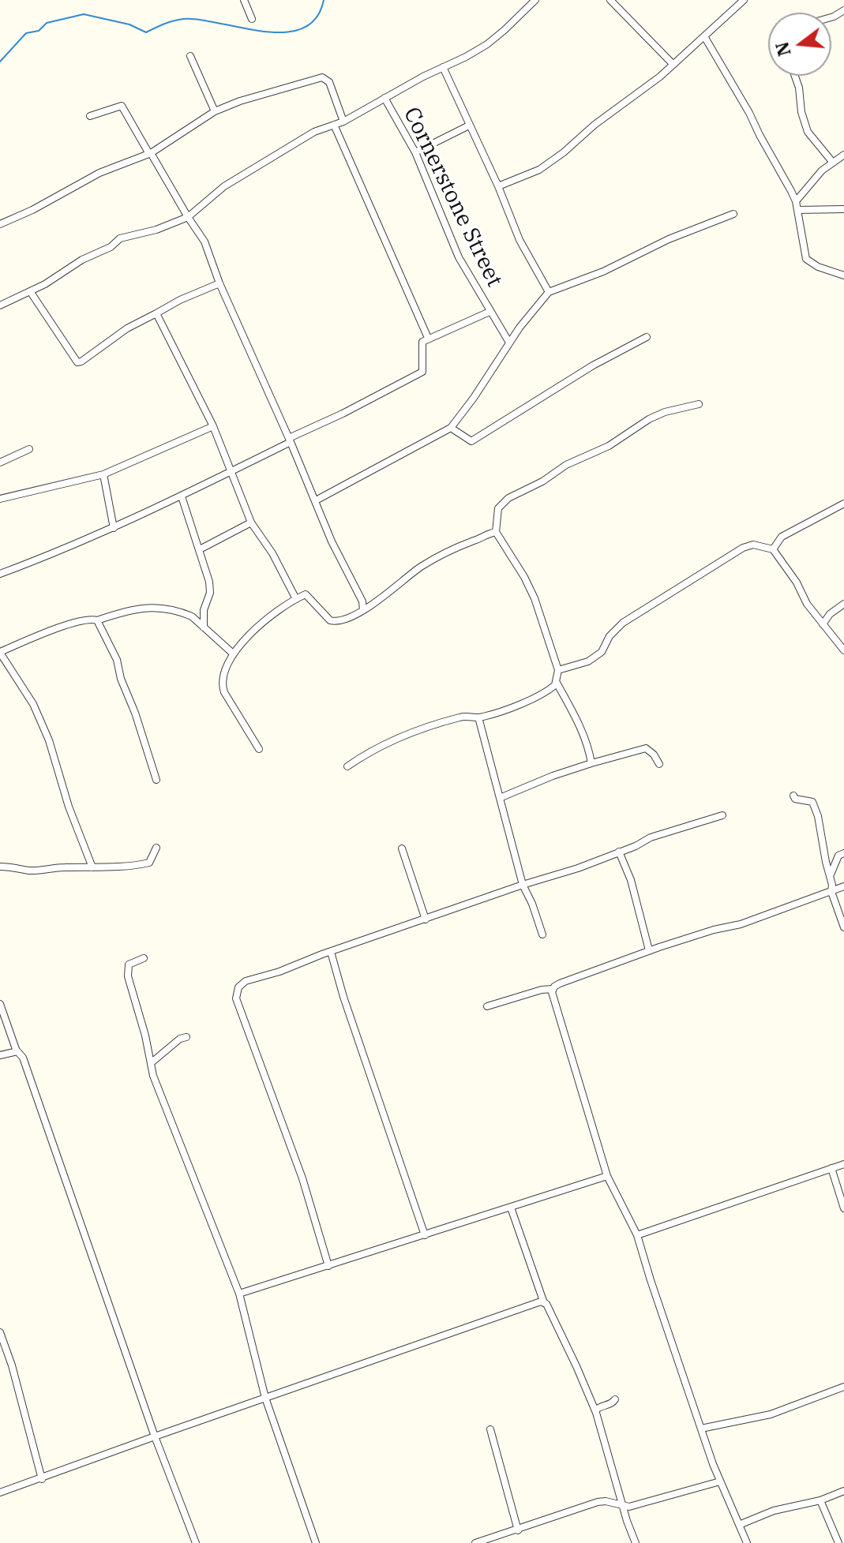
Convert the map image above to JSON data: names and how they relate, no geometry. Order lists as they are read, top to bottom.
{
  "streets": {
    "street": ["Cornerstone Street"]
  },
  "north": "left"
}
